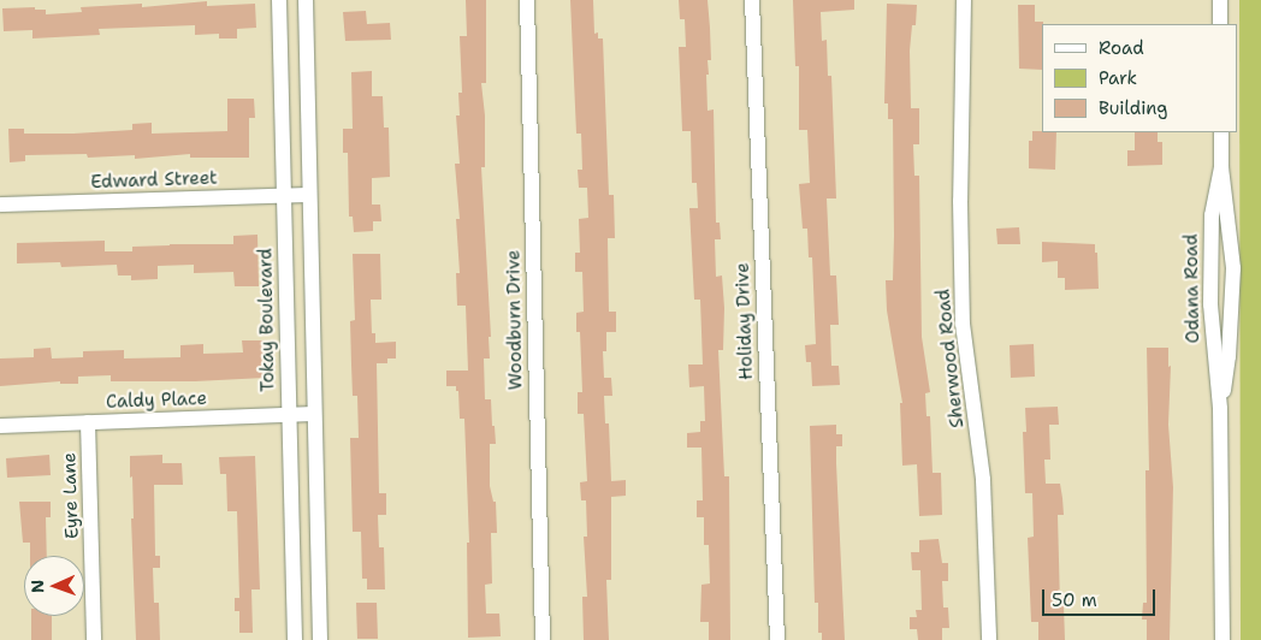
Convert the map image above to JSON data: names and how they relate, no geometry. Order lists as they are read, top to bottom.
{
  "streets": {
    "street": [
      "Edward Street",
      "Odana Road",
      "Tokay Boulevard",
      "Woodburn Drive",
      "Holiday Drive",
      "Sherwood Road",
      "Caldy Place",
      "Eyre Lane"
    ]
  },
  "crossings": [
    ["Edward Street", "Tokay Boulevard"],
    ["Tokay Boulevard", "Caldy Place"],
    ["Caldy Place", "Eyre Lane"]
  ],
  "legend": ["Road", "Park", "Building"],
  "scale_bar": "50 m",
  "north": "left"
}
